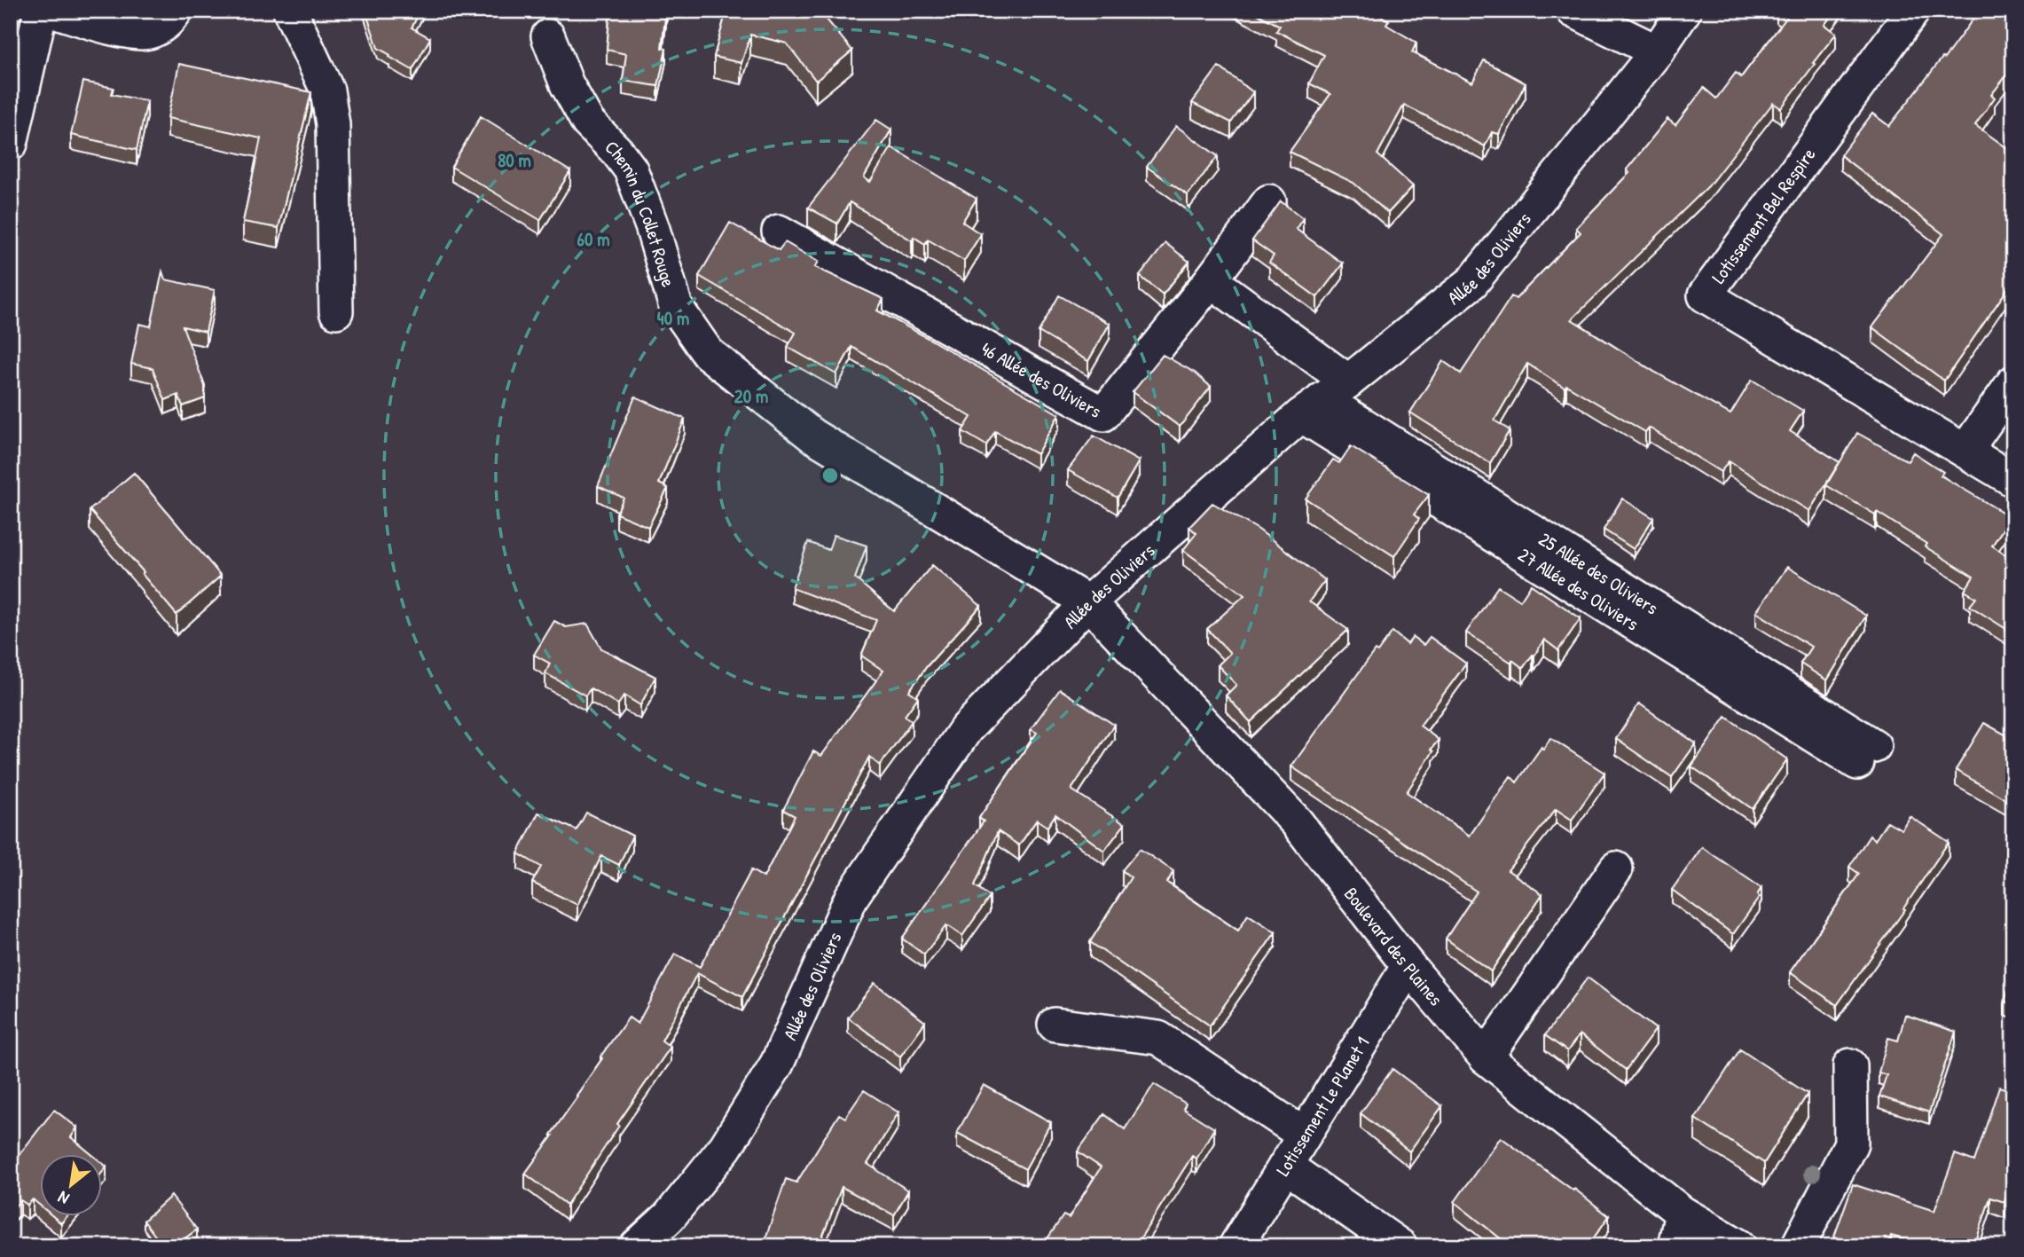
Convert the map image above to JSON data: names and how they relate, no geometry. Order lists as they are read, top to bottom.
{
  "streets": {
    "street": [
      "Chemin du Collet Rouge",
      "Lotissement Bel Respire",
      "Allée des Oliviers",
      "46 Allée des Oliviers",
      "25 Allée des Oliviers",
      "Boulevard des Plaines",
      "Lotissement Le Planet 1"
    ]
  },
  "crossings": [
    ["Chemin du Collet Rouge", "Allée des Oliviers"],
    ["Chemin du Collet Rouge", "Boulevard des Plaines"],
    ["Allée des Oliviers", "25 Allée des Oliviers"],
    ["Allée des Oliviers", "Boulevard des Plaines"],
    ["Boulevard des Plaines", "Lotissement Le Planet 1"]
  ],
  "north": "bottom left",
  "rings": [
    "80 m",
    "60 m",
    "40 m",
    "20 m"
  ]
}
